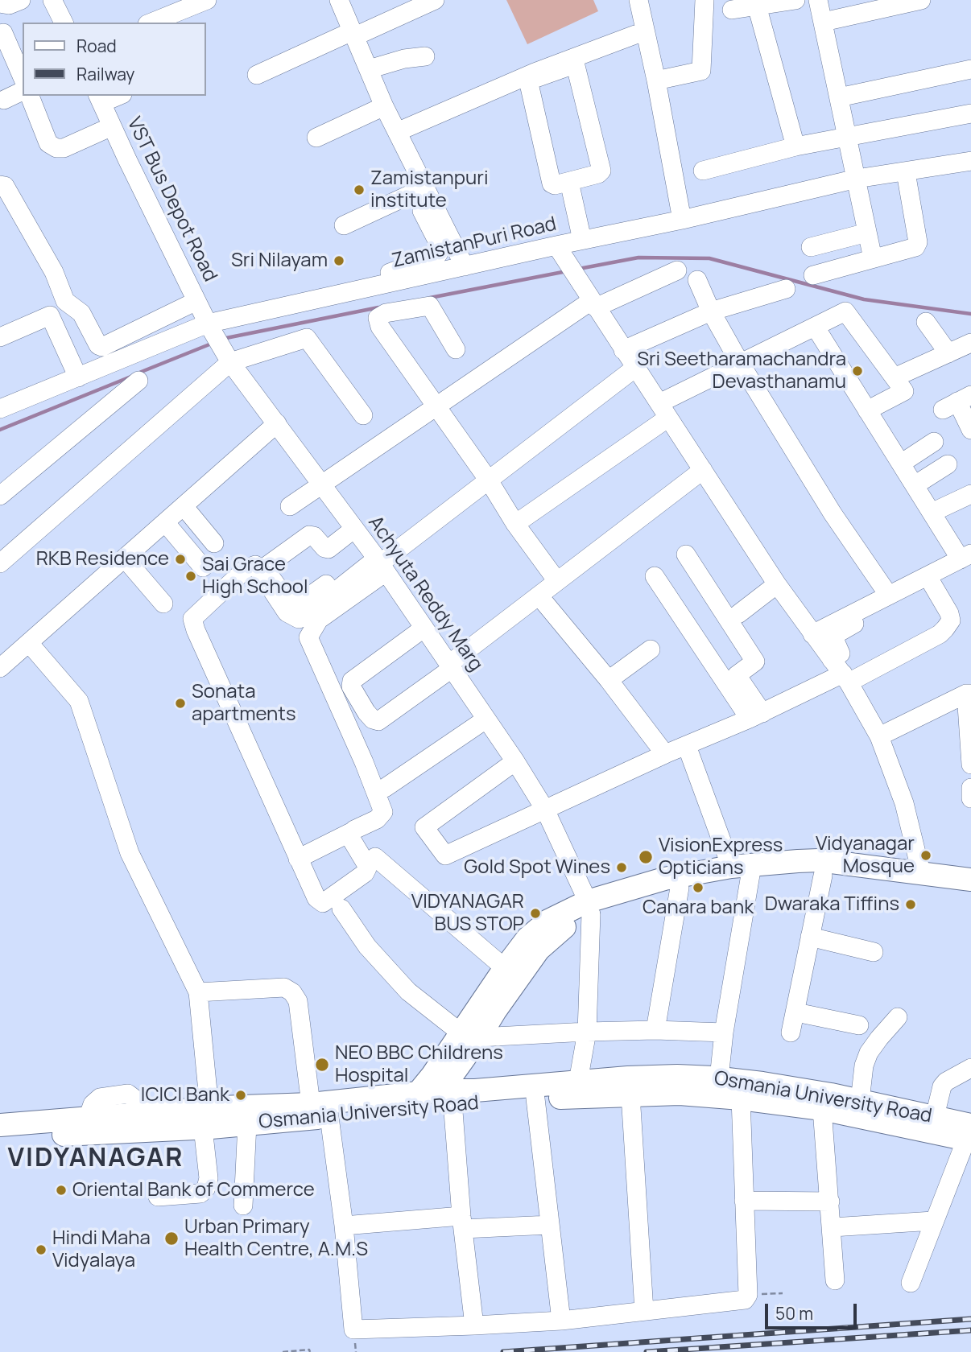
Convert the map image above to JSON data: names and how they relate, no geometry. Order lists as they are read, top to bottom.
{
  "streets": {
    "main road": ["Osmania University Road"],
    "street": ["VST Bus Depot Road", "ZamistanPuri Road", "Achyuta Reddy Marg"]
  },
  "crossings": [
    ["VST Bus Depot Road", "ZamistanPuri Road"],
    ["VST Bus Depot Road", "Achyuta Reddy Marg"],
    ["ZamistanPuri Road", "Achyuta Reddy Marg"]
  ],
  "districts": ["VIDYANAGAR"],
  "places": [
    "Zamistanpuri institute",
    "Sri Nilayam",
    "Sri Seetharamachandra Devasthanamu",
    "RKB Residence",
    "Sai Grace High School",
    "Sonata apartments",
    "Vidyanagar Mosque",
    "VisionExpress Opticians",
    "Gold Spot Wines",
    "Canara bank",
    "Dwaraka Tiffins",
    "VIDYANAGAR BUS STOP",
    "NEO BBC Childrens Hospital",
    "ICICI Bank",
    "Oriental Bank of Commerce",
    "Urban Primary Health Centre, A.M.S",
    "Hindi Maha Vidyalaya"
  ],
  "legend": ["Road", "Railway"],
  "scale_bar": "50 m"
}
